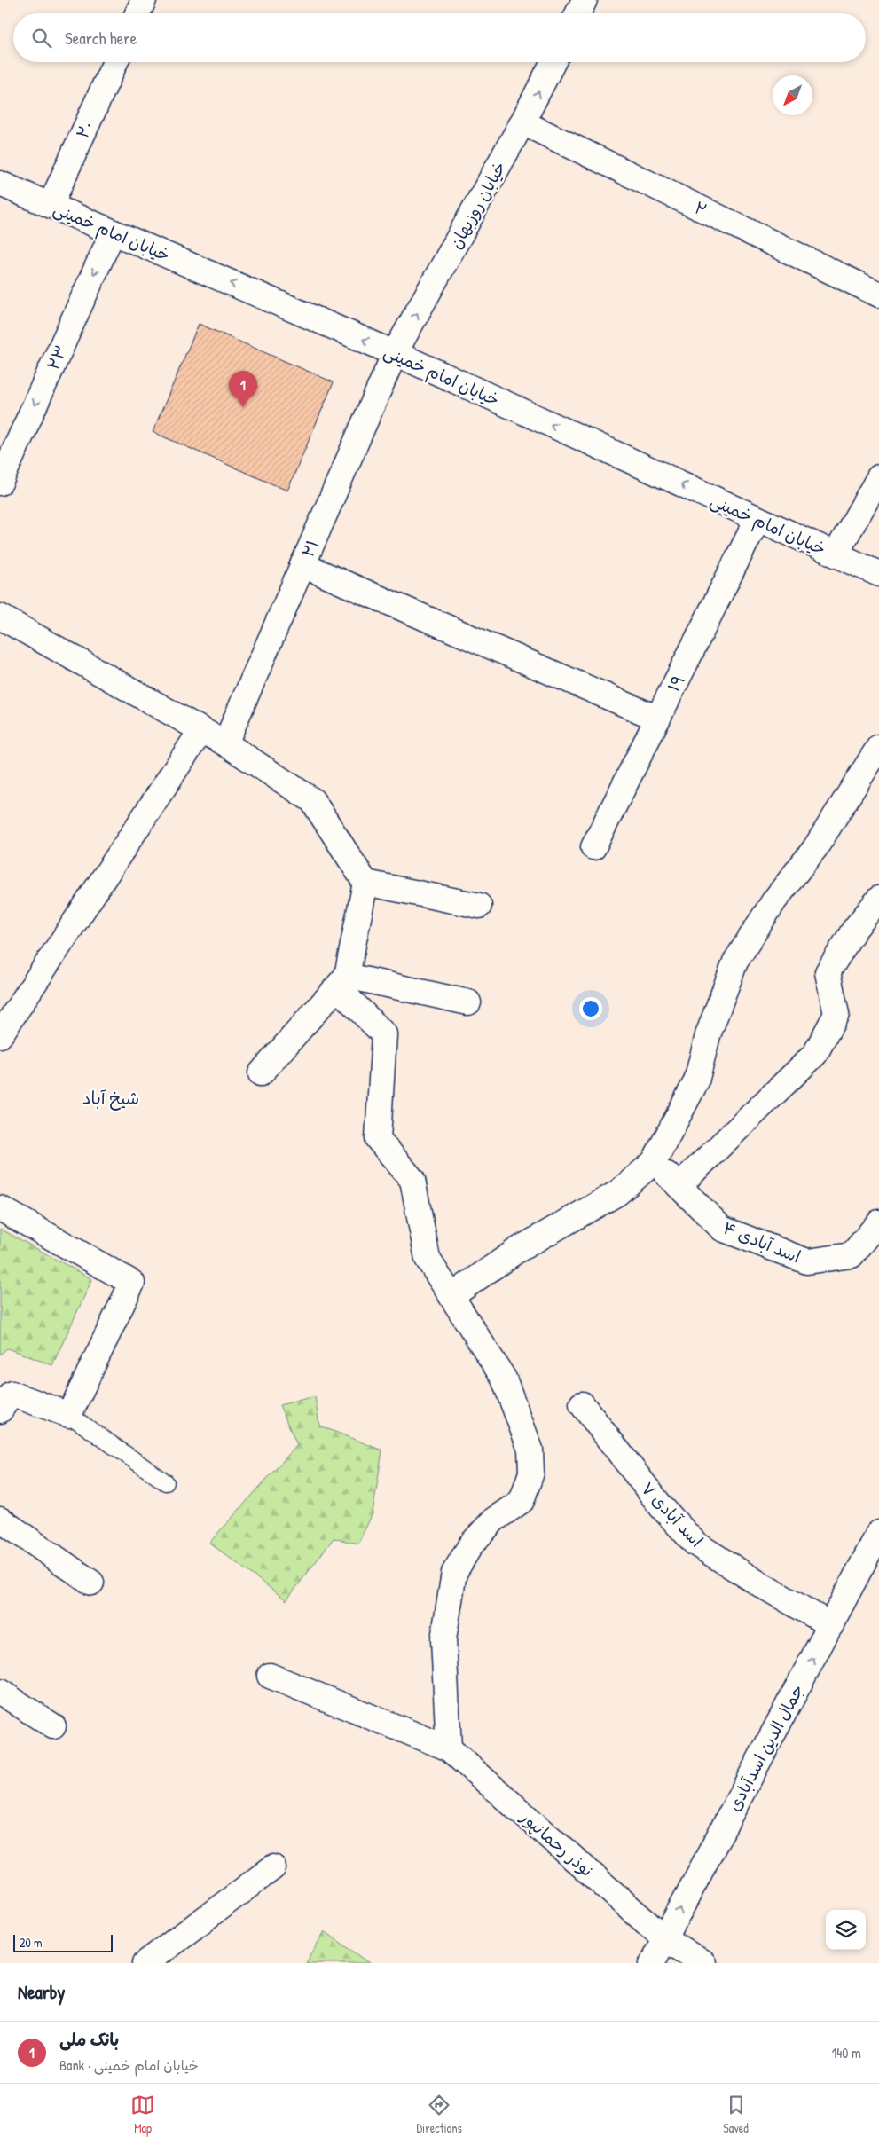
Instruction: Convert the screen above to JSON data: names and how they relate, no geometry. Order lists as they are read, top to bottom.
{
  "streets": {
    "street": [
      "۲۰",
      "خیابان روزبهان",
      "۲",
      "خیابان امام خمینی",
      "۲۳",
      "۲۱",
      "۱۹",
      "اسد آبادی ۴",
      "اسد آبادی ۷",
      "جمال الدین اسدآبادی",
      "نوذر رحمانپور"
    ]
  },
  "crossings": [
    ["۲۰", "خیابان امام خمینی"],
    ["خیابان روزبهان", "۲"],
    ["خیابان روزبهان", "خیابان امام خمینی"],
    ["خیابان روزبهان", "۲۱"],
    ["خیابان امام خمینی", "۲۳"],
    ["خیابان امام خمینی", "۲۱"],
    ["خیابان امام خمینی", "۱۹"],
    ["اسد آبادی ۷", "جمال الدین اسدآبادی"],
    ["جمال الدین اسدآبادی", "نوذر رحمانپور"]
  ],
  "one_way": [
    "خیابان روزبهان",
    "خیابان امام خمینی",
    "۲۳",
    "جمال الدین اسدآبادی"
  ],
  "districts": ["شیخ آباد"],
  "scale_bar": "20 m",
  "north": "bottom left",
  "page": {
    "search": "Search here",
    "pins": "1",
    "scale": "20 m",
    "heading": "Nearby",
    "list": [
      {
        "mark": "1",
        "name": "بانک ملی",
        "note": "Bank · خیابان امام خمینی",
        "value": "140 m"
      }
    ],
    "nav": ["Map", "Directions", "Saved"]
  }
}
